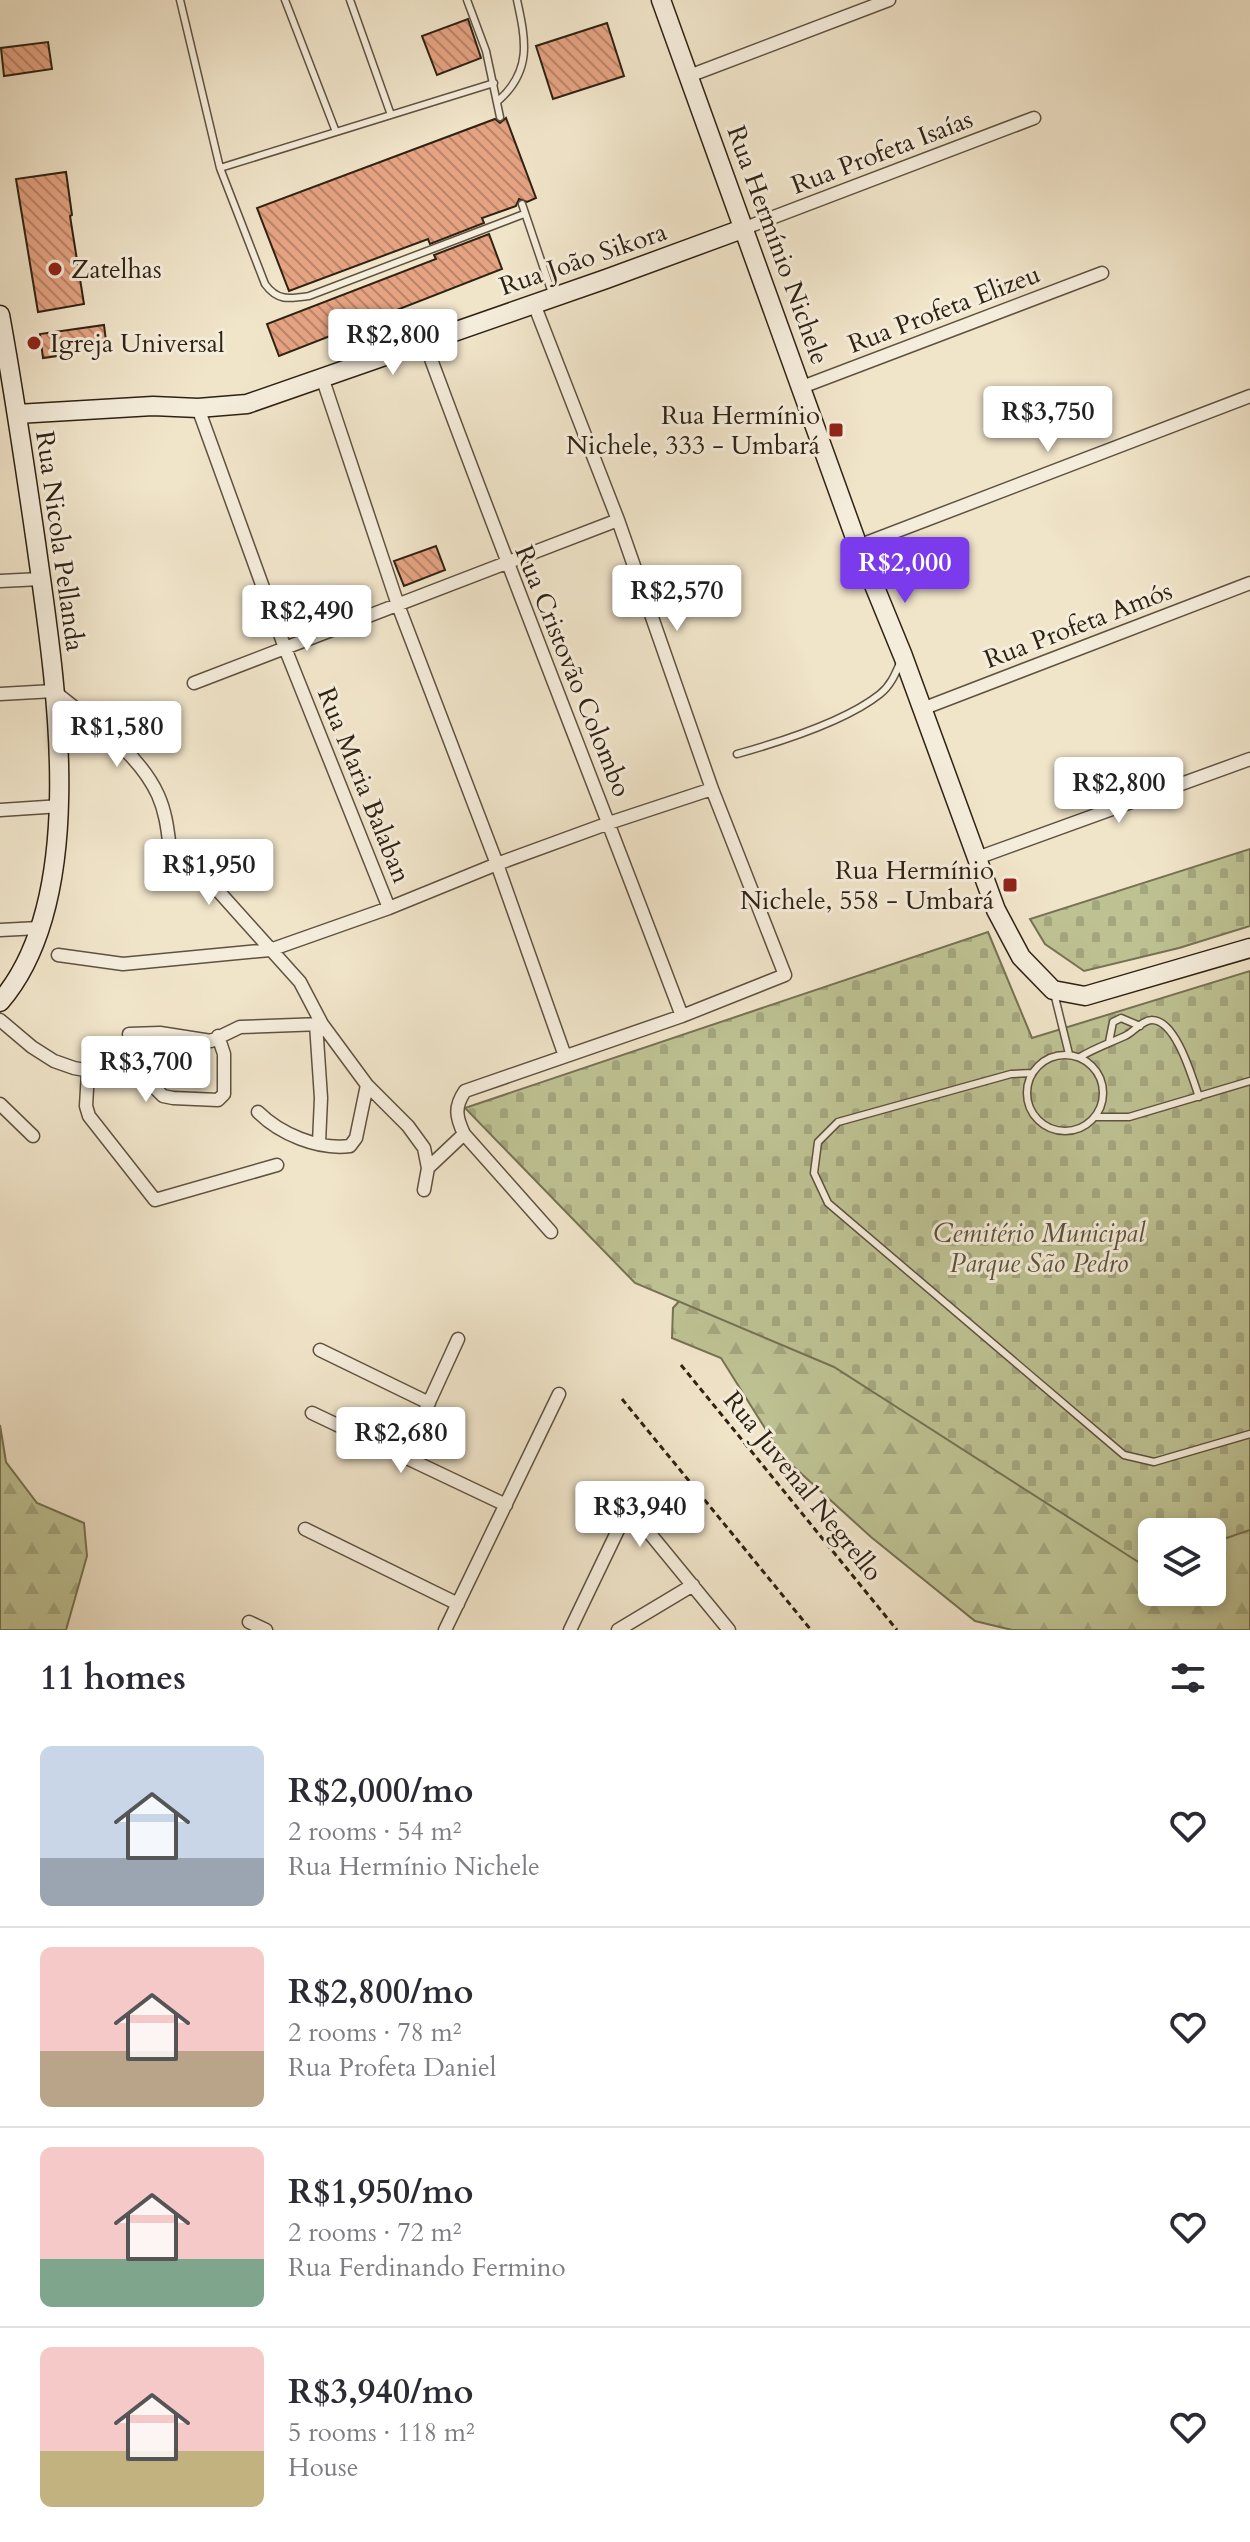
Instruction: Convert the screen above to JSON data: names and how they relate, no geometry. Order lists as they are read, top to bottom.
{
  "streets": {
    "street": [
      "Rua Profeta Isaías",
      "Rua Hermínio Nichele",
      "Rua João Sikora",
      "Rua Profeta Elizeu",
      "Rua Nicola Pellanda",
      "Rua Profeta Amós",
      "Rua Cristovão Colombo",
      "Rua Maria Balaban"
    ],
    "path": ["Rua Juvenal Negrello"]
  },
  "crossings": [
    ["Rua Profeta Isaías", "Rua Hermínio Nichele"],
    ["Rua Profeta Isaías", "Rua João Sikora"],
    ["Rua Hermínio Nichele", "Rua João Sikora"],
    ["Rua Hermínio Nichele", "Rua Profeta Elizeu"],
    ["Rua Hermínio Nichele", "Rua Profeta Amós"],
    ["Rua João Sikora", "Rua Nicola Pellanda"],
    ["Rua João Sikora", "Rua Cristovão Colombo"],
    ["Rua João Sikora", "Rua Maria Balaban"]
  ],
  "parks": ["Cemitério Municipal Parque São Pedro"],
  "places": {
    "other": ["Zatelhas", "Igreja Universal"],
    "transit": ["Rua Hermínio Nichele, 333 - Umbará", "Rua Hermínio Nichele, 558 - Umbará"]
  },
  "page": {
    "price": [
      "R$2,800",
      "R$3,750",
      "R$2,000",
      "R$2,570",
      "R$2,490",
      "R$1,580",
      "R$2,800",
      "R$1,950",
      "R$3,700",
      "R$2,680",
      "R$3,940"
    ],
    "heading": "11 homes",
    "list": [
      {
        "name": "R$2,000/mo",
        "note": "2 rooms · 54 m² · Rua Hermínio Nichele"
      },
      {
        "name": "R$2,800/mo",
        "note": "2 rooms · 78 m² · Rua Profeta Daniel"
      },
      {
        "name": "R$1,950/mo",
        "note": "2 rooms · 72 m² · Rua Ferdinando Fermino"
      },
      {
        "name": "R$3,940/mo",
        "note": "5 rooms · 118 m² · House"
      }
    ]
  }
}
